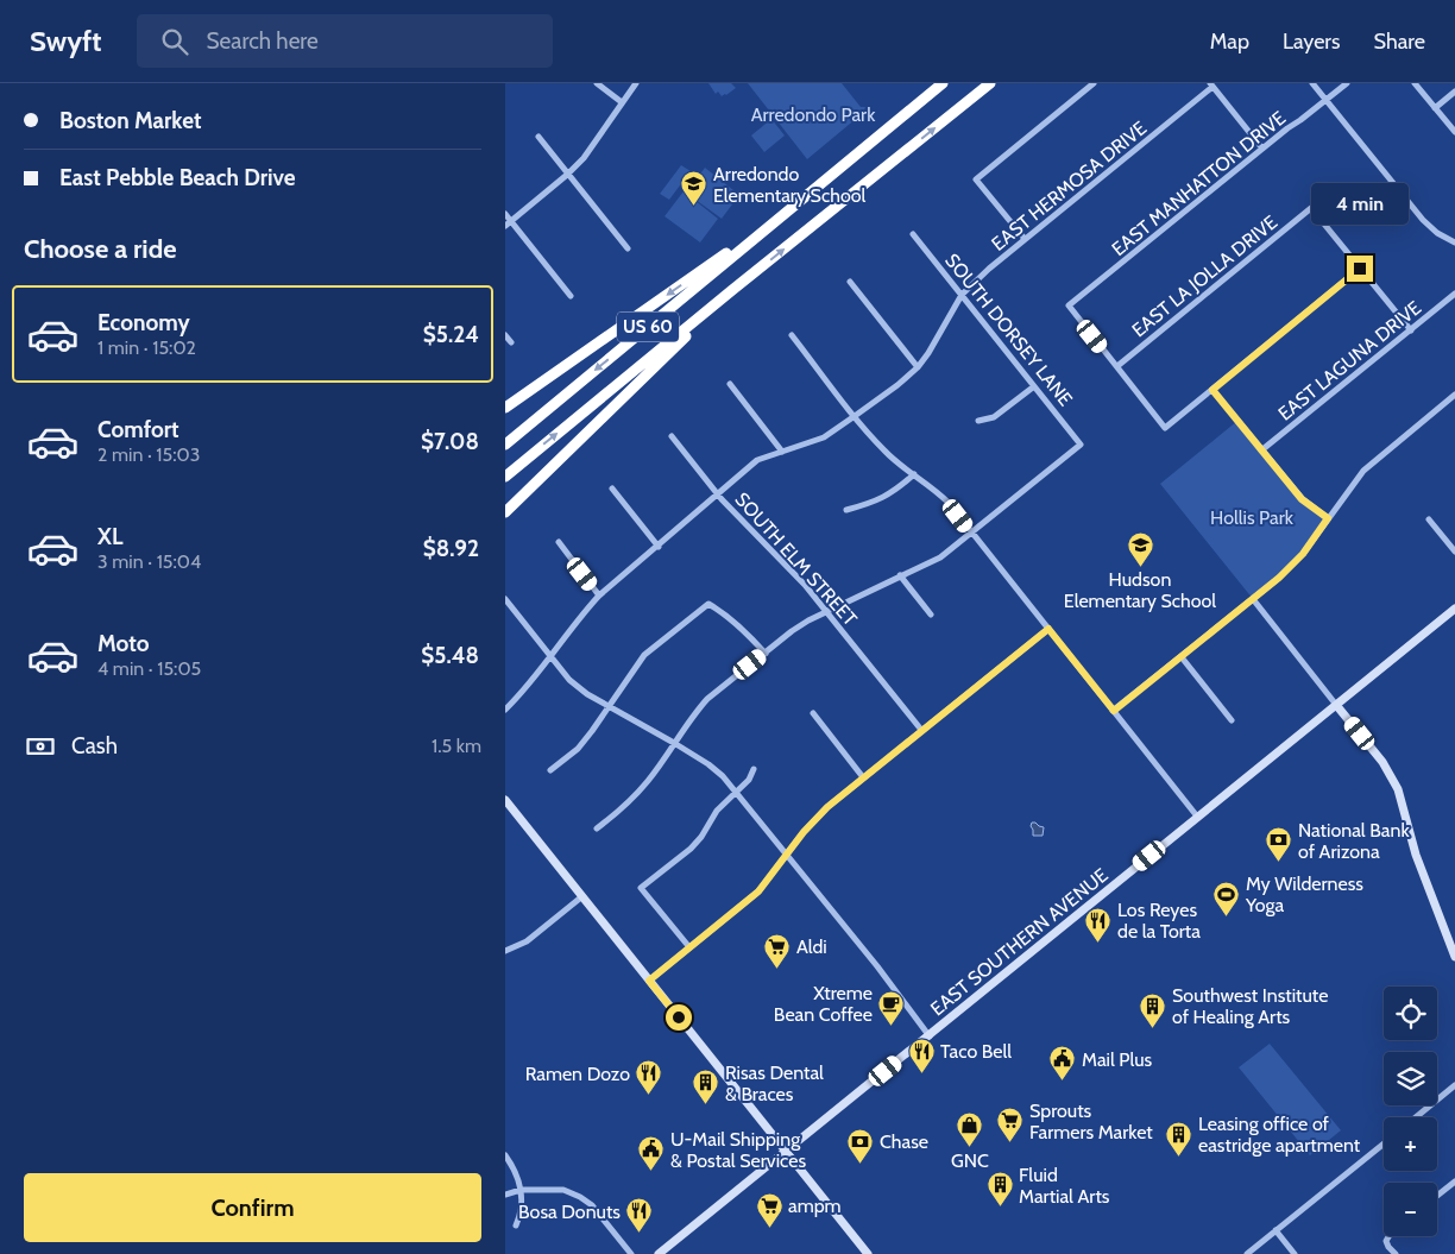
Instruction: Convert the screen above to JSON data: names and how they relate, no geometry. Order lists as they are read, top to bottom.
{
  "streets": {
    "highway": ["US 60"],
    "main road": ["EAST SOUTHERN AVENUE"],
    "street": [
      "EAST MANHATTON DRIVE",
      "EAST HERMOSA DRIVE",
      "EAST LA JOLLA DRIVE",
      "SOUTH DORSEY LANE",
      "EAST LAGUNA DRIVE",
      "SOUTH ELM STREET"
    ]
  },
  "crossings": [
    ["EAST MANHATTON DRIVE", "EAST LA JOLLA DRIVE"],
    ["EAST HERMOSA DRIVE", "SOUTH DORSEY LANE"],
    ["EAST HERMOSA DRIVE", "SOUTH ELM STREET"]
  ],
  "parks": ["Arredondo Park", "Hollis Park"],
  "places": {
    "school or university": ["Arredondo Elementary School", "Hudson Elementary School"],
    "bank": ["National Bank of Arizona", "Chase"],
    "sports": ["My Wilderness Yoga"],
    "restaurant": [
      "Los Reyes de la Torta",
      "Taco Bell",
      "Ramen Dozo",
      "Bosa Donuts"
    ],
    "supermarket": ["Aldi", "Sprouts Farmers Market", "ampm"],
    "cafe": ["Xtreme Bean Coffee"],
    "building": [
      "Southwest Institute of Healing Arts",
      "Risas Dental & Braces",
      "Leasing office of eastridge apartment",
      "Fluid Martial Arts"
    ],
    "public building": ["Mail Plus", "U-Mail Shipping & Postal Services"],
    "shop": ["GNC"]
  },
  "page": {
    "header": "Swyft",
    "search": "Search here",
    "nav": ["Map", "Layers", "Share"],
    "banner": ["Boston Market", "East Pebble Beach Drive"],
    "bubble": "4 min",
    "heading": "Choose a ride",
    "list": [
      {
        "name": "Economy",
        "note": "1 min · 15:02",
        "value": "$5.24"
      },
      {
        "name": "Comfort",
        "note": "2 min · 15:03",
        "value": "$7.08"
      },
      {
        "name": "XL",
        "note": "3 min · 15:04",
        "value": "$8.92"
      },
      {
        "name": "Moto",
        "note": "4 min · 15:05",
        "value": "$5.48"
      }
    ],
    "pay": ["Cash", "1.5 km"],
    "map_buttons": ["+", "−"],
    "buttons": "Confirm"
  }
}
